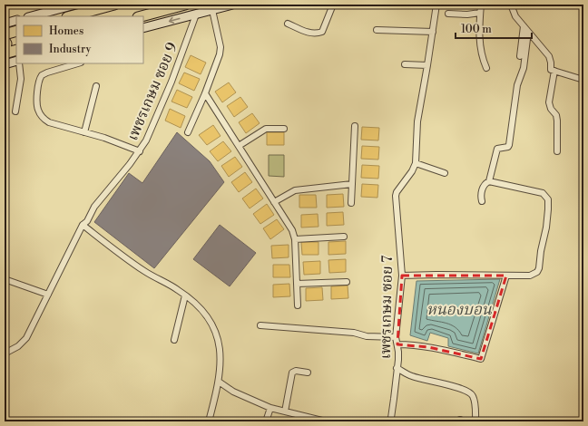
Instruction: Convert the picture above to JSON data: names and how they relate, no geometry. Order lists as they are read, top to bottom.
{
  "streets": {
    "street": ["เพชรเกษม ซอย 9", "เพชรเกษม ซอย 7"]
  },
  "water": ["หนองบอน"],
  "legend": ["Homes", "Industry"],
  "scale_bar": "100 m"
}
